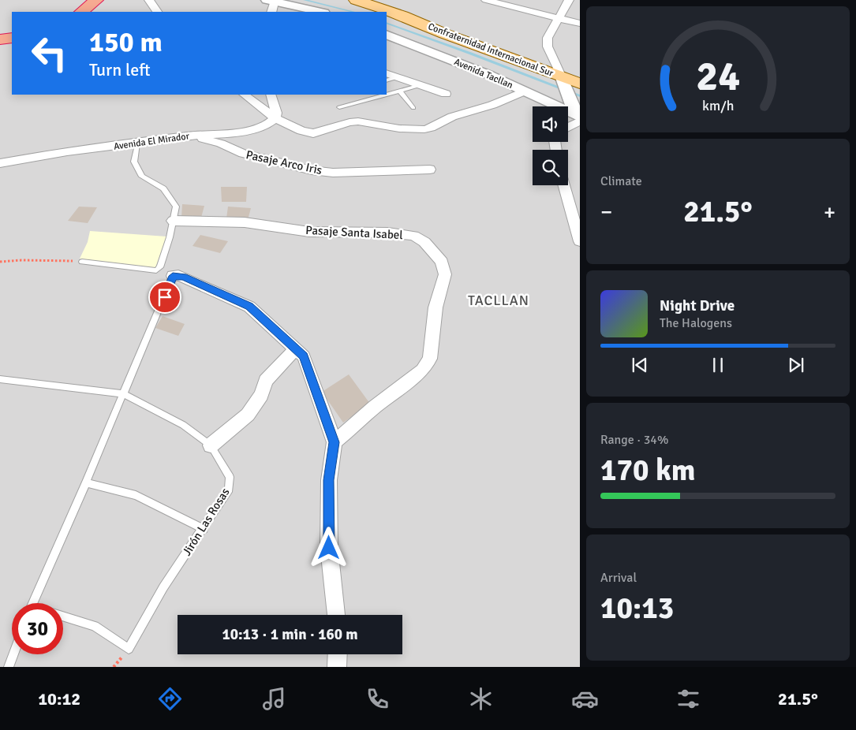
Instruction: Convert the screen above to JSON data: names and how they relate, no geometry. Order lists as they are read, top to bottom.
{
  "streets": {
    "main road": ["Confraternidad Internacional Sur"],
    "street": [
      "Avenida Tacllan",
      "Avenida El Mirador",
      "Pasaje Arco Iris",
      "Pasaje Santa Isabel"
    ],
    "lane": ["Jirón Las Rosas"]
  },
  "crossings": [
    ["Avenida El Mirador", "Pasaje Arco Iris"]
  ],
  "districts": ["TACLLAN"],
  "page": {
    "turn": ["150 m", "Turn left"],
    "tile": [
      "Climate",
      ["Range · 34%", "170 km"],
      ["Arrival", "10:13"]
    ],
    "heat": ["−", "21.5°", "+"],
    "song": ["Night Drive", "The Halogens"],
    "limit": "30",
    "trip": "10:13 · 1 min · 160 m",
    "tabs": ["10:12", "21.5°"],
    "gauge": ["24", "km/h"]
  }
}
